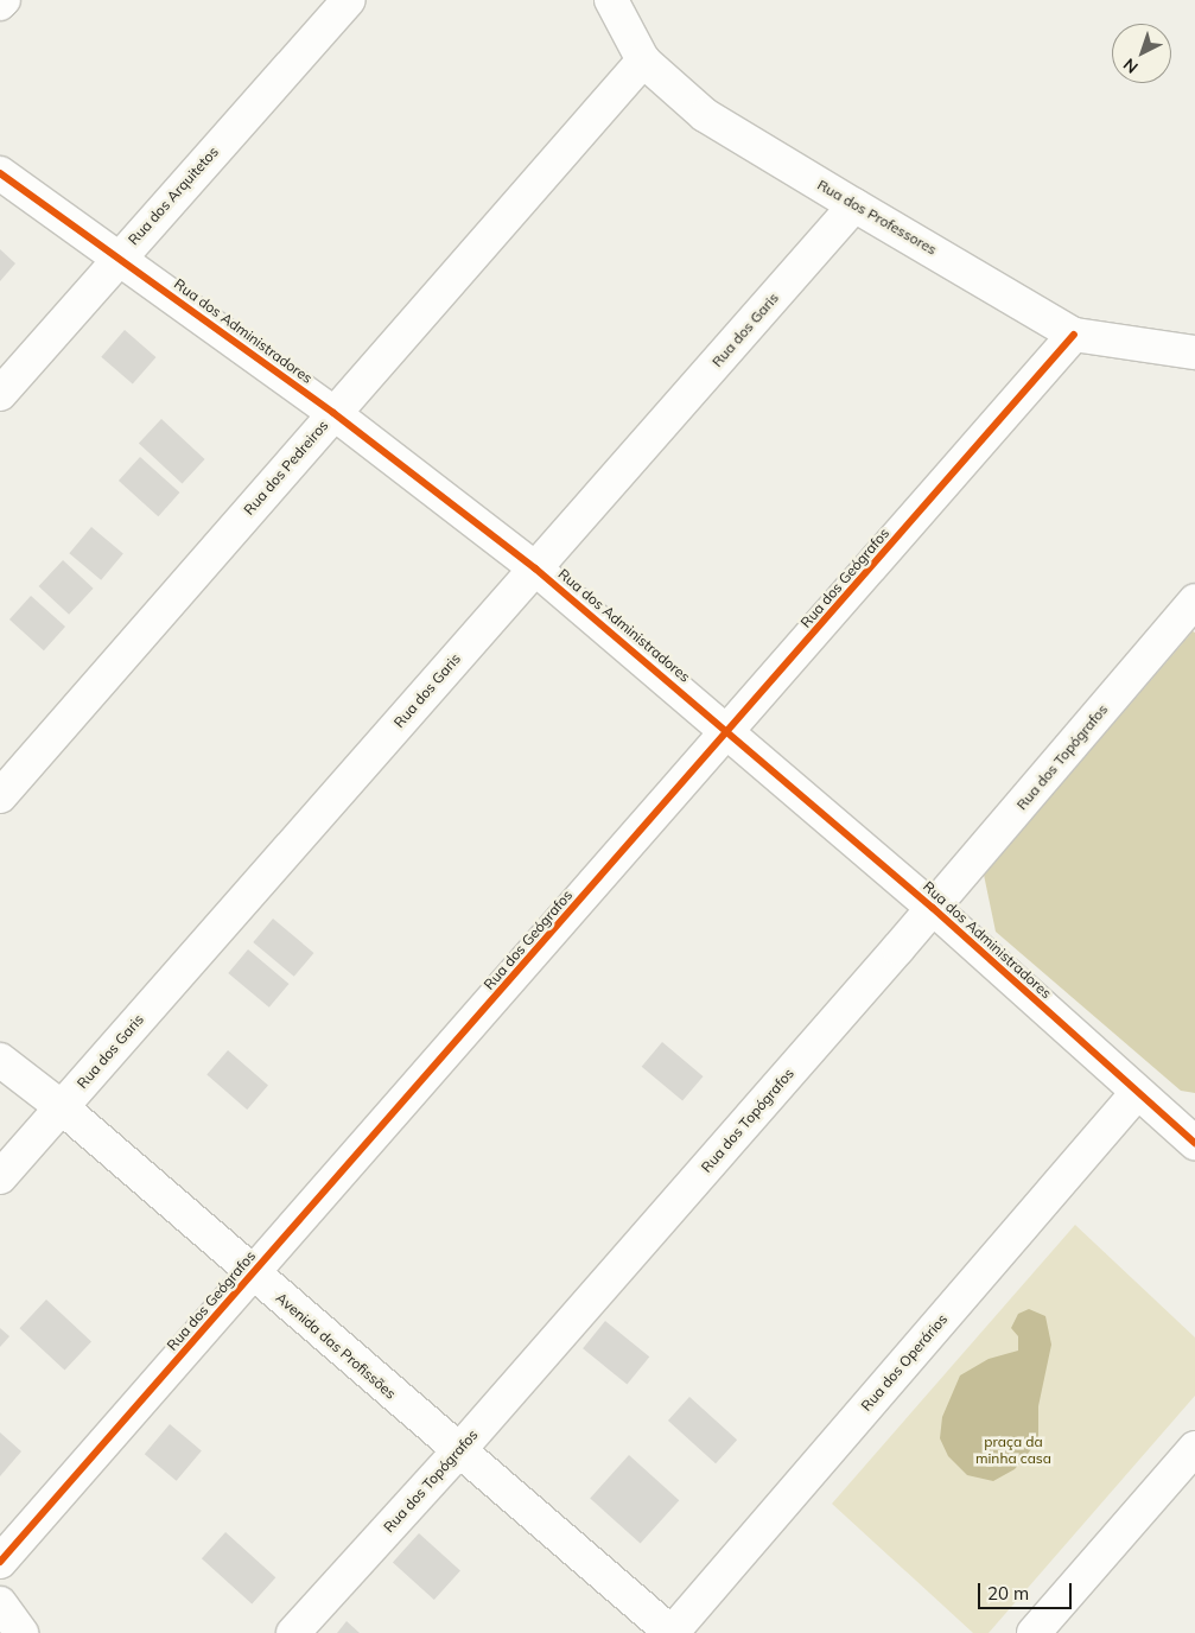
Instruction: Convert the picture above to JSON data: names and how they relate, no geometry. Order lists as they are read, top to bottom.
{
  "streets": {
    "street": [
      "Rua dos Arquitetos",
      "Rua dos Professores",
      "Rua dos Garis",
      "Rua dos Administradores",
      "Rua dos Pedreiros",
      "Rua dos Geógrafos",
      "Rua dos Topógrafos",
      "Avenida das Profissões",
      "Rua dos Operários"
    ]
  },
  "crossings": [
    ["Rua dos Arquitetos", "Rua dos Administradores"],
    ["Rua dos Professores", "Rua dos Garis"],
    ["Rua dos Professores", "Rua dos Pedreiros"],
    ["Rua dos Professores", "Rua dos Geógrafos"],
    ["Rua dos Garis", "Rua dos Administradores"],
    ["Rua dos Garis", "Avenida das Profissões"],
    ["Rua dos Administradores", "Rua dos Pedreiros"],
    ["Rua dos Administradores", "Rua dos Geógrafos"],
    ["Rua dos Administradores", "Rua dos Topógrafos"],
    ["Rua dos Administradores", "Rua dos Operários"],
    ["Rua dos Geógrafos", "Avenida das Profissões"],
    ["Rua dos Topógrafos", "Avenida das Profissões"],
    ["Avenida das Profissões", "Rua dos Operários"]
  ],
  "parks": ["praça da minha casa"],
  "scale_bar": "20 m",
  "north": "bottom left"
}
